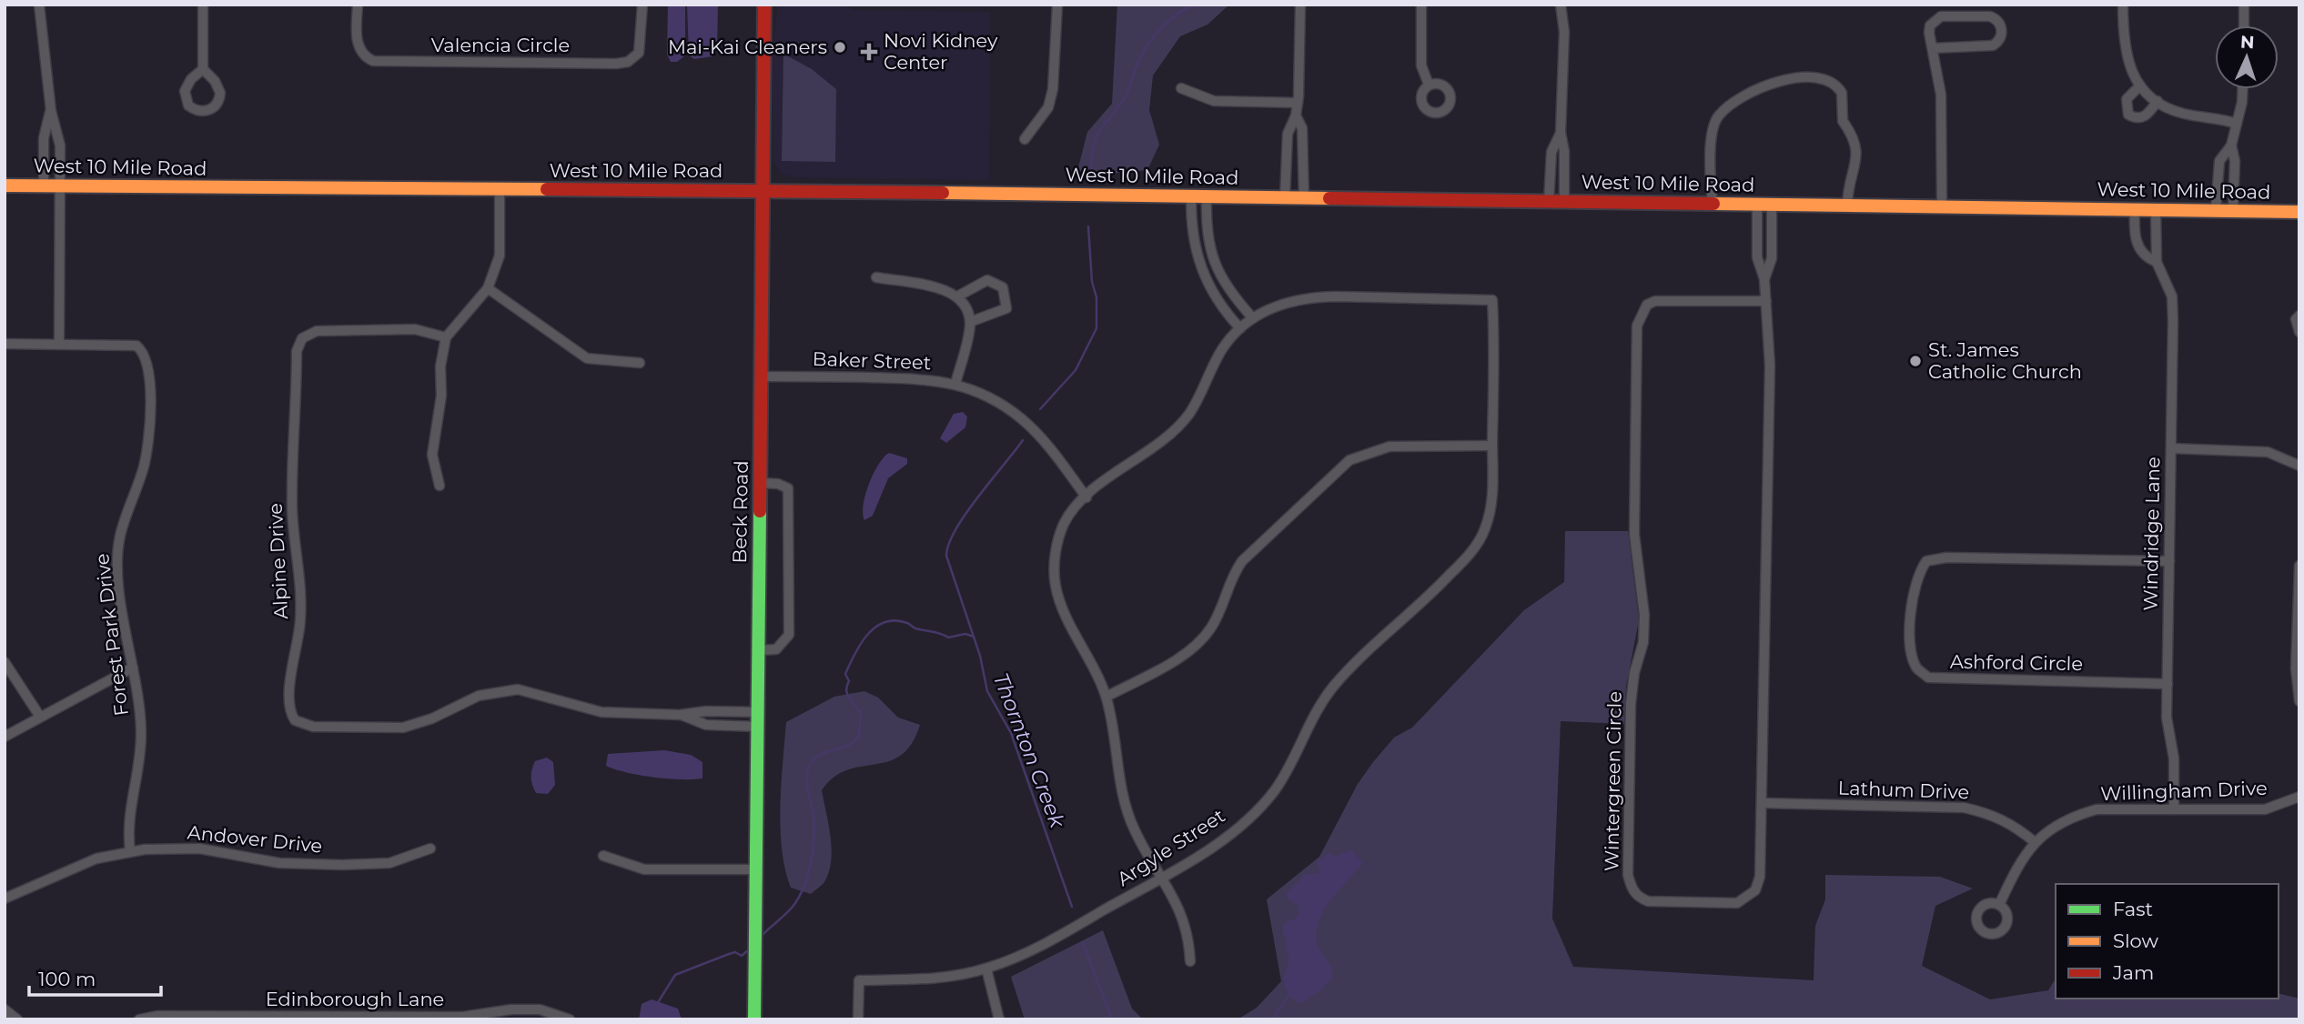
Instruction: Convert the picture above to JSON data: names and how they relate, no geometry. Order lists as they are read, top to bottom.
{
  "streets": {
    "main road": ["West 10 Mile Road", "Beck Road"],
    "street": [
      "Valencia Circle",
      "Baker Street",
      "Windridge Lane",
      "Alpine Drive",
      "Forest Park Drive",
      "Ashford Circle",
      "Wintergreen Circle",
      "Lathum Drive",
      "Willingham Drive",
      "Andover Drive",
      "Argyle Street",
      "Edinborough Lane"
    ]
  },
  "crossings": [
    ["West 10 Mile Road", "Beck Road"],
    ["West 10 Mile Road", "Windridge Lane"],
    ["West 10 Mile Road", "Wintergreen Circle"],
    ["Baker Street", "Beck Road"],
    ["Beck Road", "Alpine Drive"],
    ["Windridge Lane", "Ashford Circle"],
    ["Windridge Lane", "Willingham Drive"],
    ["Forest Park Drive", "Andover Drive"],
    ["Wintergreen Circle", "Lathum Drive"],
    ["Lathum Drive", "Willingham Drive"]
  ],
  "water": ["Thornton Creek"],
  "places": {
    "other": ["Mai-Kai Cleaners", "St. James Catholic Church"],
    "health": ["Novi Kidney Center"]
  },
  "legend": ["Fast", "Slow", "Jam"],
  "scale_bar": "100 m",
  "north": "top"
}
